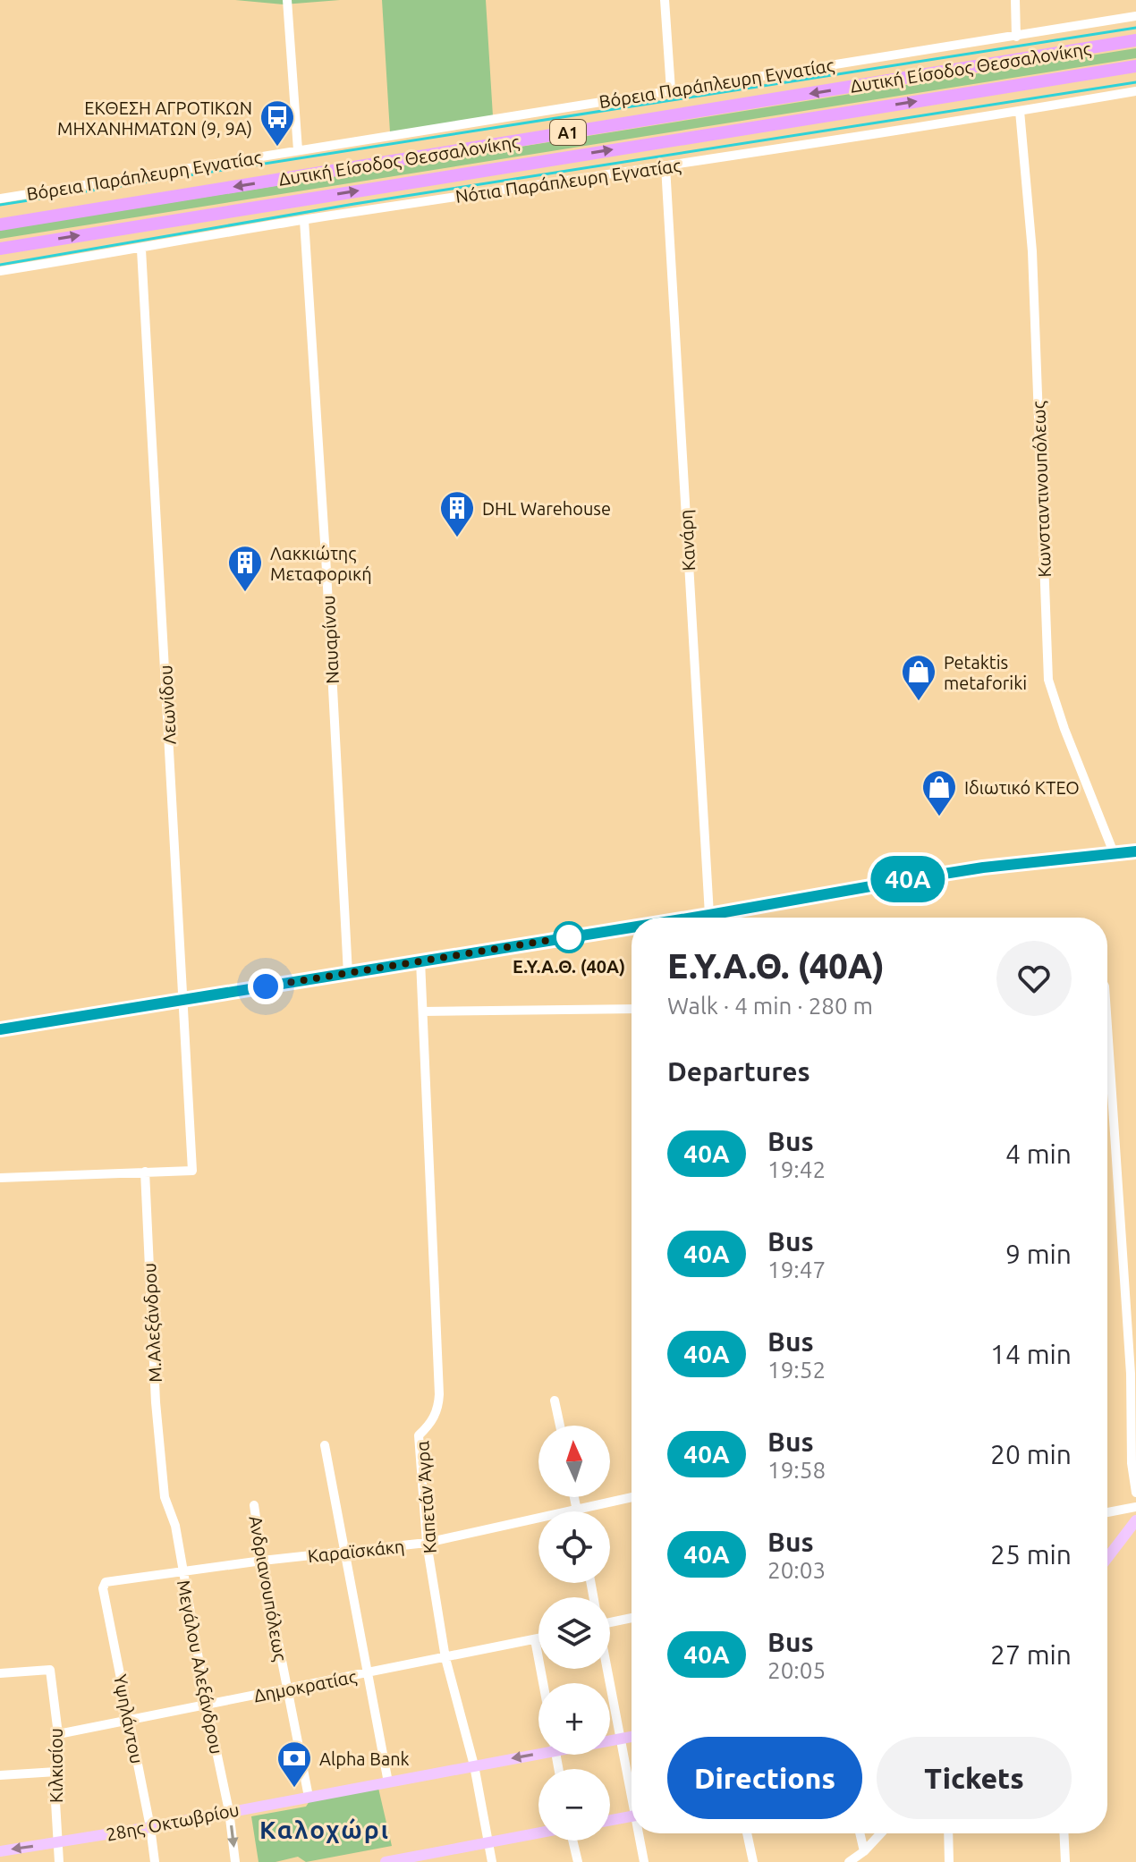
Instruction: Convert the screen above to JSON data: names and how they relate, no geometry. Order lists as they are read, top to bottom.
{
  "streets": {
    "highway": ["Δυτική Είσοδος Θεσσαλονίκης", "Α1"],
    "main road": ["28ης Οκτωβρίου"],
    "street": [
      "Βόρεια Παράπλευρη Εγνατίας",
      "Νότια Παράπλευρη Εγνατίας",
      "Κωνσταντινουπόλεως",
      "Κανάρη",
      "Ναυαρίνου",
      "Λεωνίδου",
      "Μ.Αλεξάνδρου",
      "Καπετάν Άγρα",
      "Καραϊσκάκη",
      "Ανδριανουπόλεως",
      "Μεγάλου Αλεξάνδρου",
      "Δημοκρατίας",
      "Υψηλάντου",
      "Κιλκισίου"
    ]
  },
  "crossings": [
    ["Νότια Παράπλευρη Εγνατίας", "Κωνσταντινουπόλεως"],
    ["Νότια Παράπλευρη Εγνατίας", "Κανάρη"],
    ["Νότια Παράπλευρη Εγνατίας", "Ναυαρίνου"],
    ["Νότια Παράπλευρη Εγνατίας", "Λεωνίδου"],
    ["Λεωνίδου", "Μ.Αλεξάνδρου"],
    ["Μ.Αλεξάνδρου", "Μεγάλου Αλεξάνδρου"],
    ["Καπετάν Άγρα", "Καραϊσκάκη"],
    ["Καπετάν Άγρα", "Δημοκρατίας"],
    ["Καπετάν Άγρα", "28ης Οκτωβρίου"],
    ["Καραϊσκάκη", "Ανδριανουπόλεως"],
    ["Καραϊσκάκη", "Μεγάλου Αλεξάνδρου"],
    ["Καραϊσκάκη", "Υψηλάντου"],
    ["Ανδριανουπόλεως", "Δημοκρατίας"],
    ["Ανδριανουπόλεως", "28ης Οκτωβρίου"],
    ["Μεγάλου Αλεξάνδρου", "Δημοκρατίας"],
    ["Μεγάλου Αλεξάνδρου", "28ης Οκτωβρίου"],
    ["Δημοκρατίας", "Υψηλάντου"],
    ["Δημοκρατίας", "Κιλκισίου"],
    ["Υψηλάντου", "28ης Οκτωβρίου"],
    ["Κιλκισίου", "28ης Οκτωβρίου"]
  ],
  "districts": ["Καλοχώρι"],
  "places": {
    "bus stop": ["ΕΚΘΕΣΗ ΑΓΡΟΤΙΚΩΝ ΜΗΧΑΝΗΜΑΤΩΝ (9, 9Α)"],
    "building": ["DHL Warehouse", "Λακκιώτης Μεταφορική"],
    "shop": ["Petaktis metaforiki", "Ιδιωτικό ΚΤΕΟ"],
    "other": ["Ε.Υ.Α.Θ. (40Α)"],
    "bank": ["Alpha Bank"]
  },
  "lines": ["bus line 40Α"],
  "north": "top",
  "page": {
    "on_map": "40Α",
    "heading": [
      ["Ε.Υ.Α.Θ. (40Α)", "Walk · 4 min · 280 m"],
      "Departures"
    ],
    "list": [
      {
        "mark": "40Α",
        "name": "Bus",
        "note": "19:42",
        "value": "4 min"
      },
      {
        "mark": "40Α",
        "name": "Bus",
        "note": "19:47",
        "value": "9 min"
      },
      {
        "mark": "40Α",
        "name": "Bus",
        "note": "19:52",
        "value": "14 min"
      },
      {
        "mark": "40Α",
        "name": "Bus",
        "note": "19:58",
        "value": "20 min"
      },
      {
        "mark": "40Α",
        "name": "Bus",
        "note": "20:03",
        "value": "25 min"
      },
      {
        "mark": "40Α",
        "name": "Bus",
        "note": "20:05",
        "value": "27 min"
      }
    ],
    "map_buttons": ["+", "−"],
    "buttons": ["Directions", "Tickets"]
  }
}
